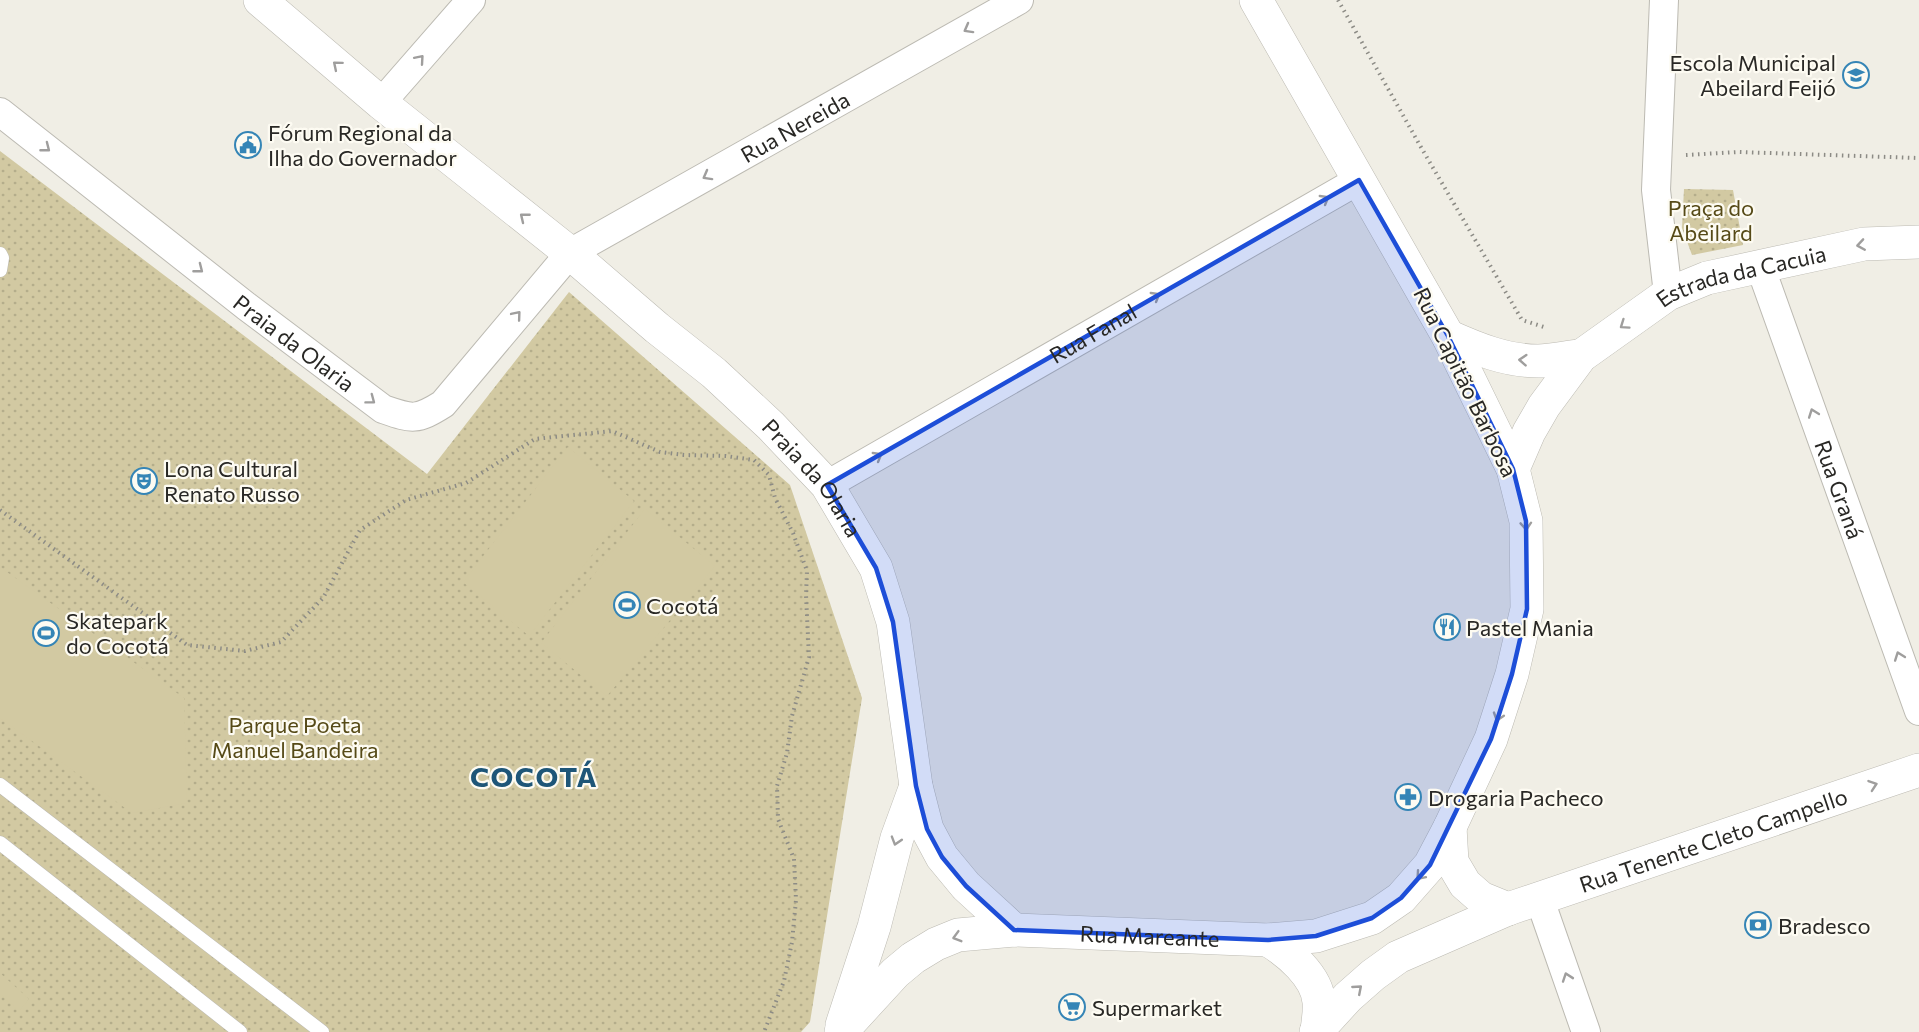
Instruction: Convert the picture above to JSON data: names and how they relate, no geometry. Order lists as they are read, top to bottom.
{
  "streets": {
    "main road": [
      "Estrada da Cacuia",
      "Praia da Olaria",
      "Rua Capitão Barbosa",
      "Rua Tenente Cleto Campello",
      "Rua Mareante"
    ],
    "street": ["Rua Nereida", "Rua Fanal", "Rua Graná"]
  },
  "crossings": [
    ["Rua Nereida", "Praia da Olaria"],
    ["Estrada da Cacuia", "Rua Capitão Barbosa"],
    ["Estrada da Cacuia", "Rua Graná"],
    ["Rua Fanal", "Praia da Olaria"],
    ["Rua Fanal", "Rua Capitão Barbosa"],
    ["Praia da Olaria", "Rua Mareante"],
    ["Rua Capitão Barbosa", "Rua Mareante"]
  ],
  "one_way": [
    "Rua Nereida",
    "Estrada da Cacuia",
    "Rua Fanal",
    "Rua Capitão Barbosa",
    "Rua Graná",
    "Rua Tenente Cleto Campello"
  ],
  "districts": ["COCOTÁ"],
  "parks": ["Praça do Abeilard", "Parque Poeta Manuel Bandeira"],
  "places": {
    "school or university": ["Escola Municipal Abeilard Feijó"],
    "public building": ["Fórum Regional da Ilha do Governador"],
    "theatre": ["Lona Cultural Renato Russo"],
    "sports": ["Cocotá", "Skatepark do Cocotá"],
    "restaurant": ["Pastel Mania"],
    "pharmacy": ["Drogaria Pacheco"],
    "bank": ["Bradesco"],
    "supermarket": ["Supermarket"]
  }
}
